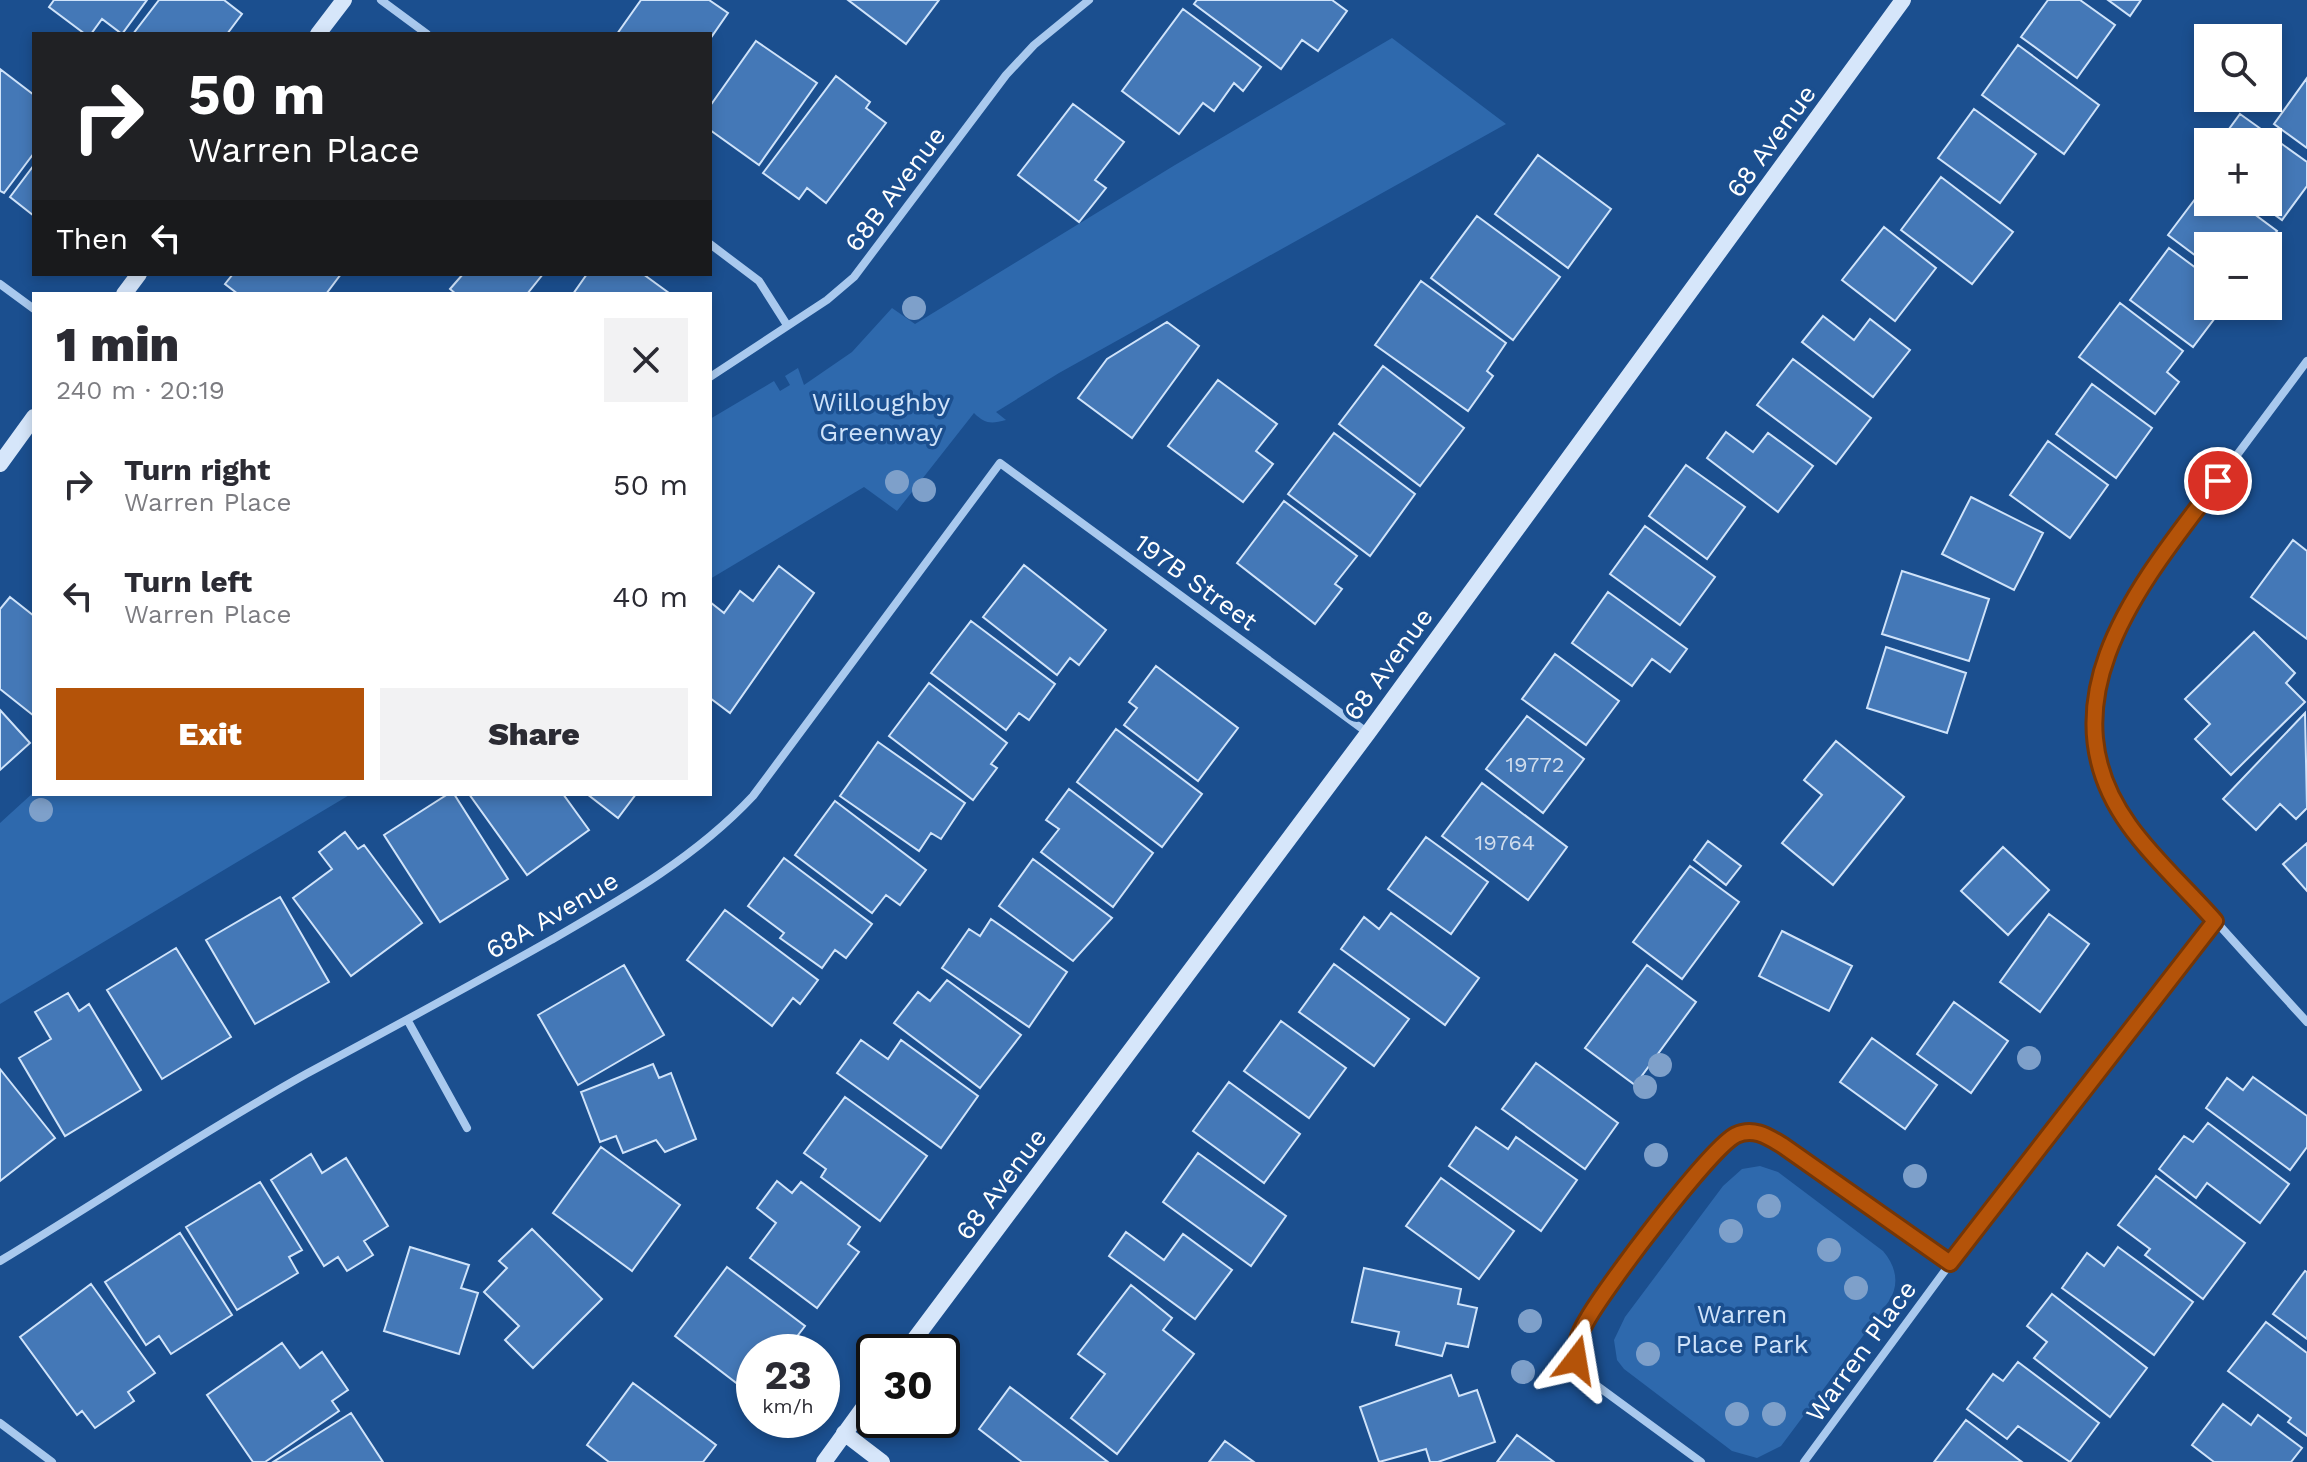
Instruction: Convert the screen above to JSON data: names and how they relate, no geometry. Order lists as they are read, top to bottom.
{
  "streets": {
    "street": [
      "68 Avenue",
      "68B Avenue",
      "197B Street",
      "68A Avenue",
      "Warren Place"
    ]
  },
  "crossings": [
    ["68 Avenue", "197B Street"],
    ["197B Street", "68A Avenue"]
  ],
  "parks": ["Willoughby Greenway", "Warren Place Park"],
  "house_numbers": ["19772", "19764"],
  "page": {
    "map_buttons": ["+", "−"],
    "turn": ["50 m", "Warren Place"],
    "then": "Then",
    "heading": ["1 min", "240 m · 20:19"],
    "list": [
      {
        "name": "Turn right",
        "note": "Warren Place",
        "value": "50 m"
      },
      {
        "name": "Turn left",
        "note": "Warren Place",
        "value": "40 m"
      }
    ],
    "buttons": ["Exit", "Share"],
    "speed": "23 km/h",
    "limit": "30"
  }
}
